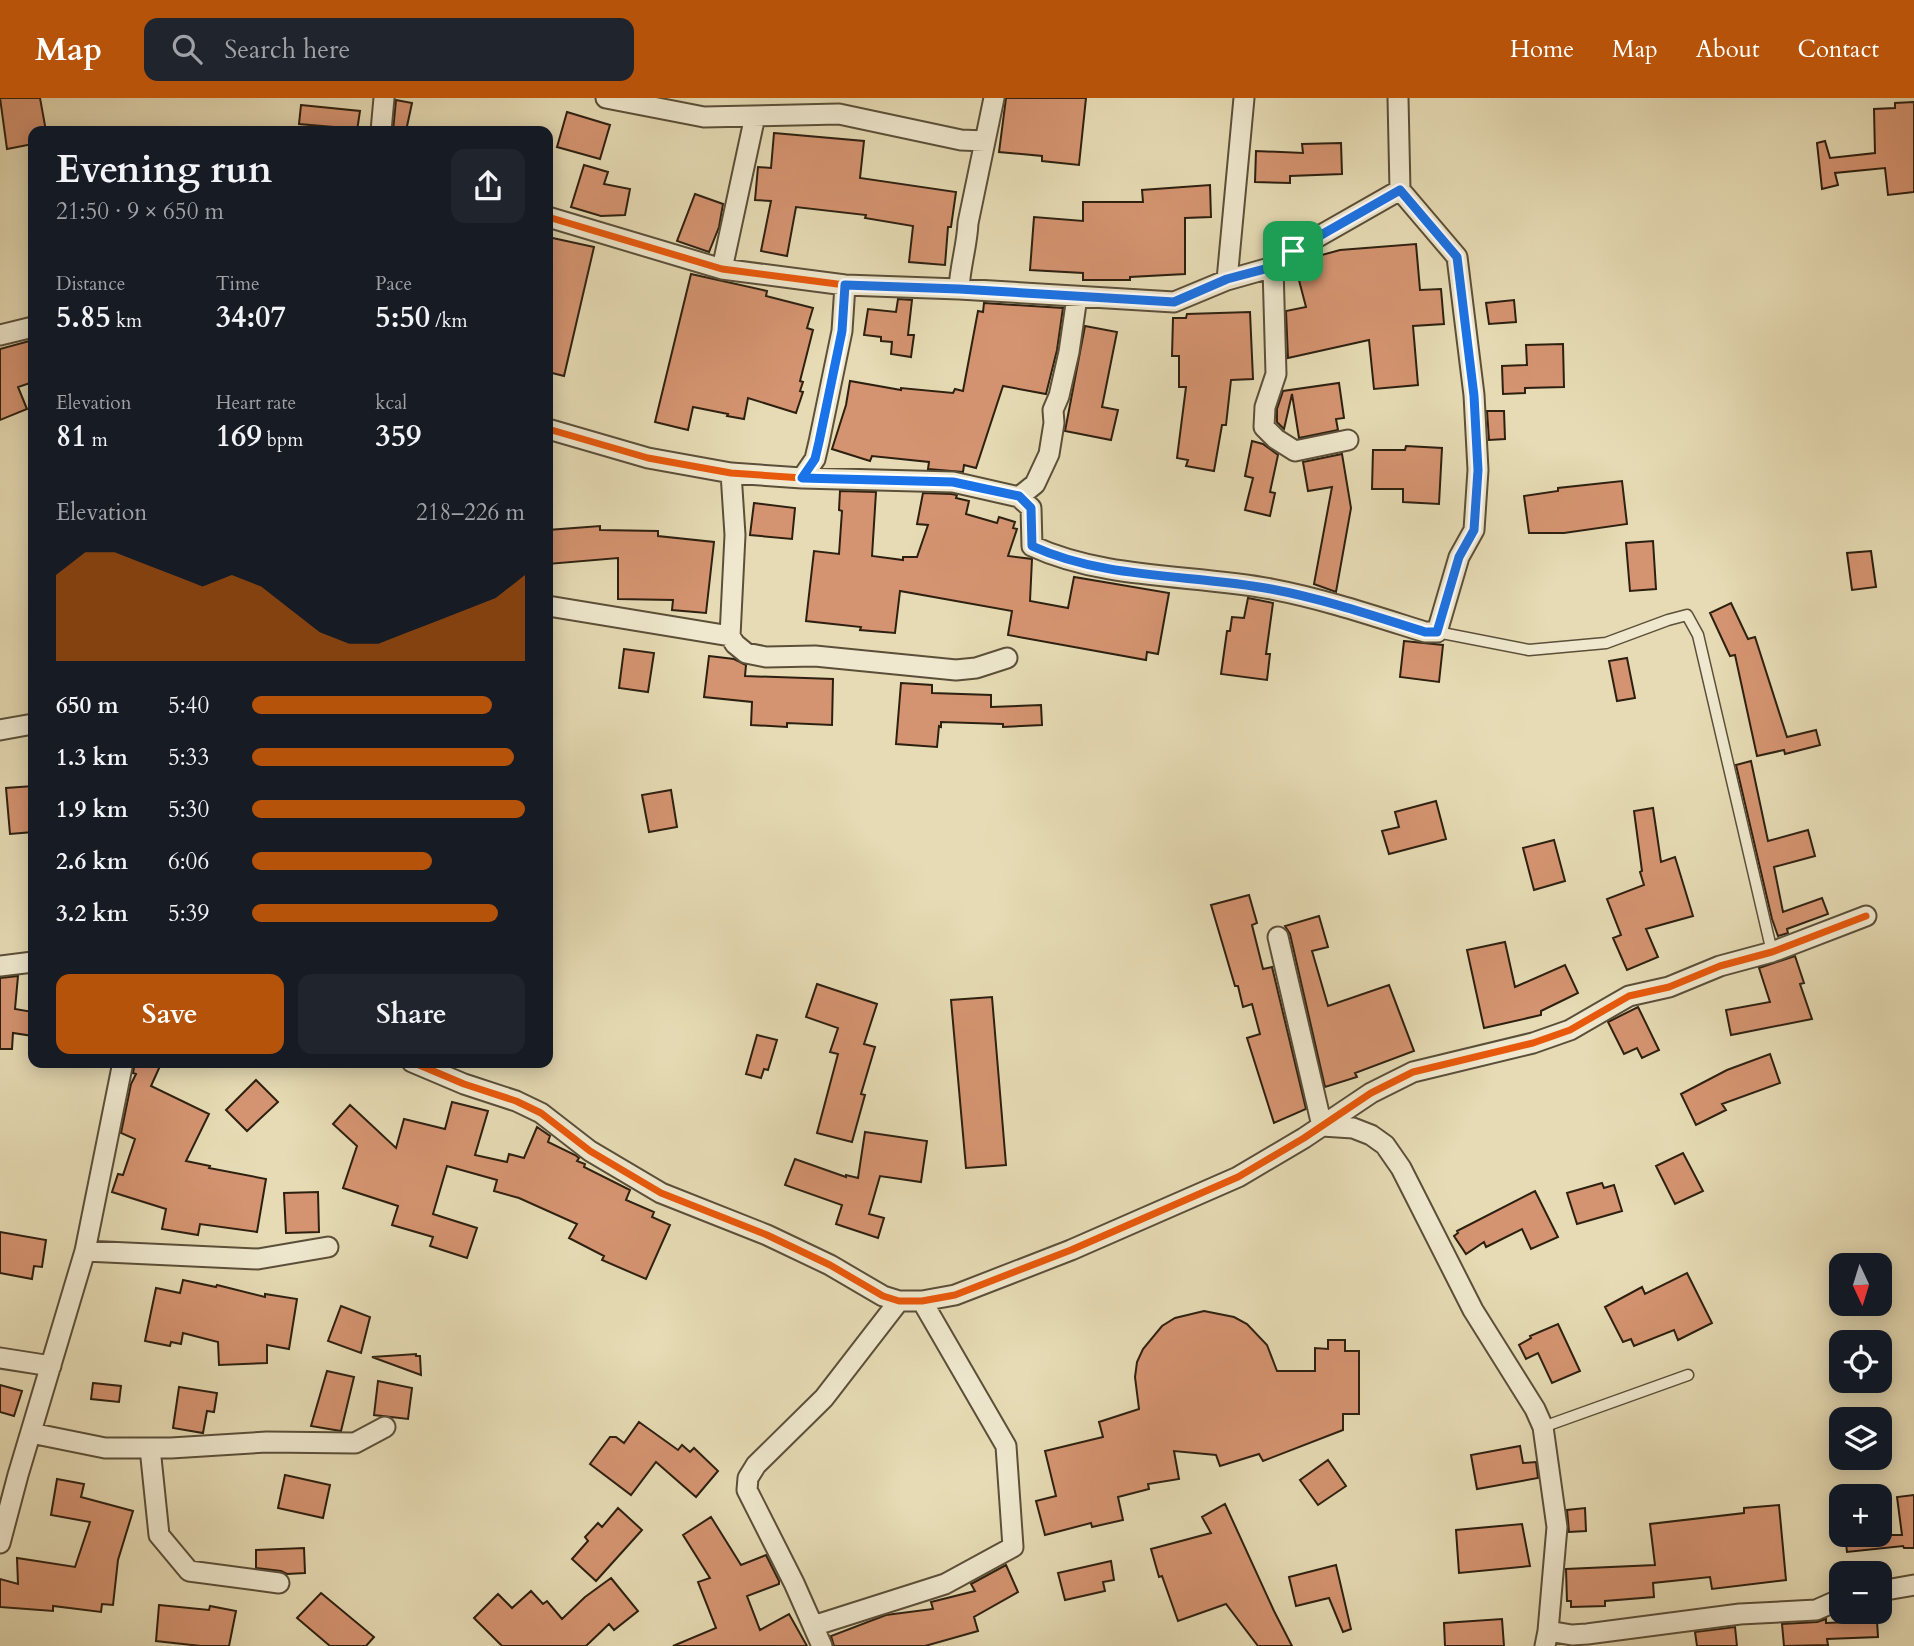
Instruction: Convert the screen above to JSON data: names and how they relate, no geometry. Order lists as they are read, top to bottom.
{
  "north": "bottom",
  "page": {
    "header": "Map",
    "search": "Search here",
    "nav": [
      "Home",
      "Map",
      "About",
      "Contact"
    ],
    "heading": ["Evening run", "21:50 · 9 × 650 m"],
    "stats": [
      ["Distance", "5.85 km"],
      ["Time", "34:07"],
      ["Pace", "5:50 /km"],
      ["Elevation", "81 m"],
      ["Heart rate", "169 bpm"],
      ["kcal", "359"]
    ],
    "chart": ["Elevation", "218–226 m"],
    "list": [
      {
        "name": "650 m",
        "note": "5:40"
      },
      {
        "name": "1.3 km",
        "note": "5:33"
      },
      {
        "name": "1.9 km",
        "note": "5:30"
      },
      {
        "name": "2.6 km",
        "note": "6:06"
      },
      {
        "name": "3.2 km",
        "note": "5:39"
      }
    ],
    "buttons": ["Save", "Share"],
    "map_buttons": ["+", "−"]
  }
}
